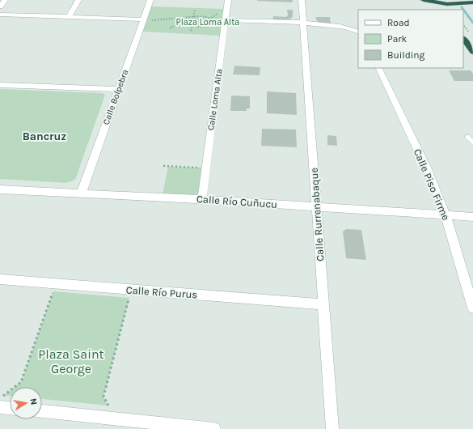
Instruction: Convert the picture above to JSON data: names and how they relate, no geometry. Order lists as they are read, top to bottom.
{
  "streets": {
    "street": [
      "Calle Bolpebra",
      "Calle Loma Alta",
      "Calle Piso Firme",
      "Calle Río Cuñucu",
      "Calle Rurrenabaque",
      "Calle Río Purus"
    ]
  },
  "crossings": [
    ["Calle Bolpebra", "Calle Río Cuñucu"],
    ["Calle Loma Alta", "Calle Río Cuñucu"],
    ["Calle Piso Firme", "Calle Río Cuñucu"],
    ["Calle Río Cuñucu", "Calle Rurrenabaque"],
    ["Calle Rurrenabaque", "Calle Río Purus"]
  ],
  "districts": ["Bancruz"],
  "parks": ["Plaza Loma Alta", "Plaza Saint George"],
  "legend": ["Road", "Park", "Building"],
  "north": "right"
}
